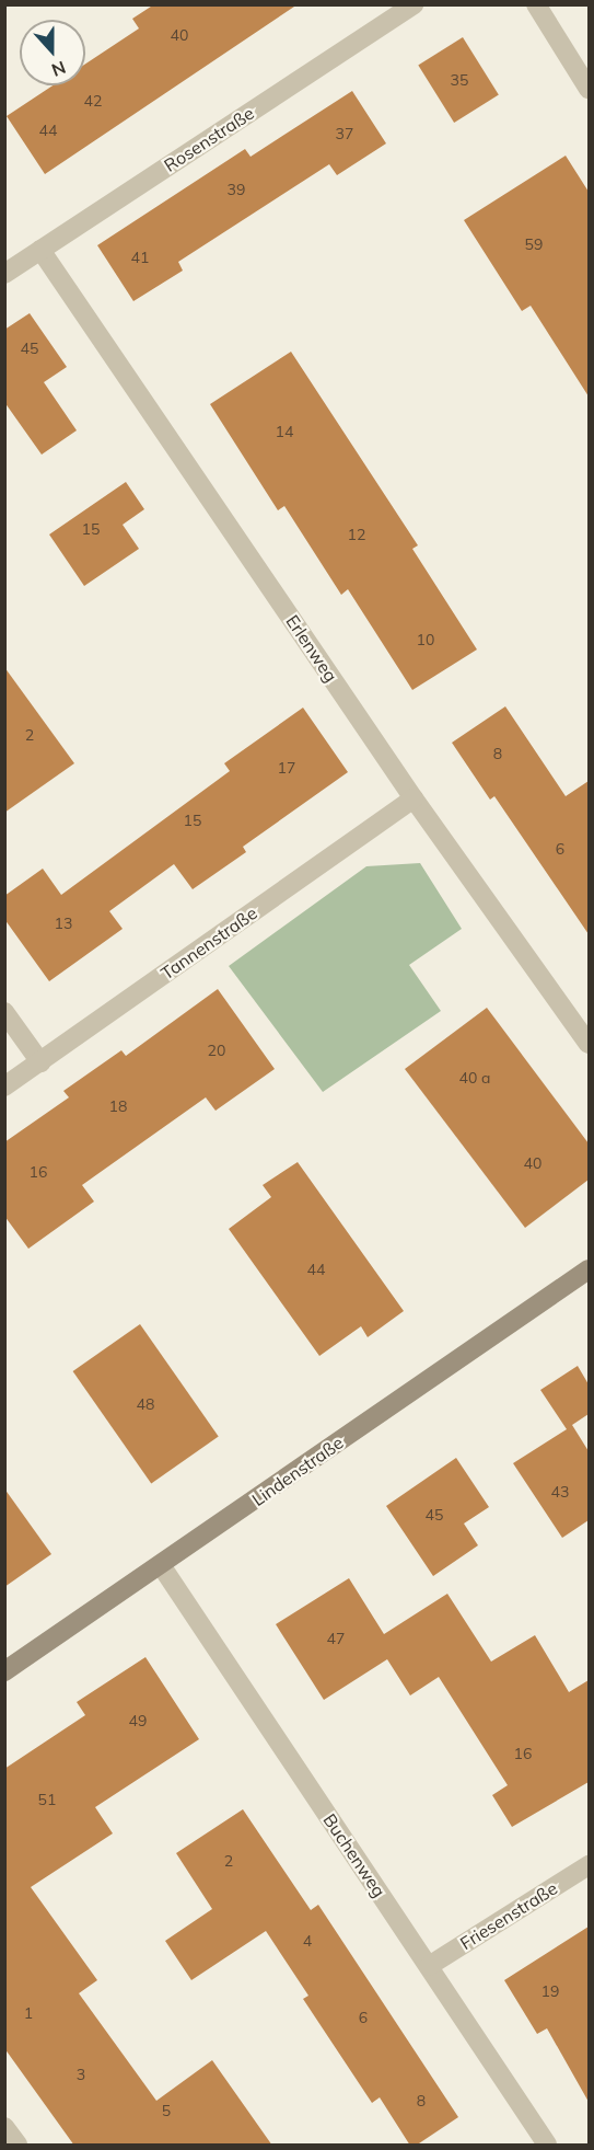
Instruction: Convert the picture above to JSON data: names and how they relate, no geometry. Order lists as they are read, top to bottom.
{
  "streets": {
    "main road": ["Lindenstraße"],
    "street": [
      "Rosenstraße",
      "Erlenweg",
      "Tannenstraße",
      "Buchenweg",
      "Friesenstraße"
    ]
  },
  "crossings": [
    ["Rosenstraße", "Erlenweg"],
    ["Erlenweg", "Tannenstraße"],
    ["Lindenstraße", "Buchenweg"],
    ["Buchenweg", "Friesenstraße"]
  ],
  "house_numbers": [
    "40",
    "35",
    "42",
    "44",
    "37",
    "39",
    "59",
    "41",
    "45",
    "14",
    "15",
    "12",
    "10",
    "2",
    "8",
    "17",
    "15",
    "6",
    "13",
    "20",
    "40 a",
    "18",
    "40",
    "16",
    "44",
    "48",
    "43",
    "45",
    "47",
    "49",
    "16",
    "51",
    "2",
    "4",
    "19",
    "1",
    "6",
    "3",
    "8",
    "5"
  ],
  "north": "bottom"
}
